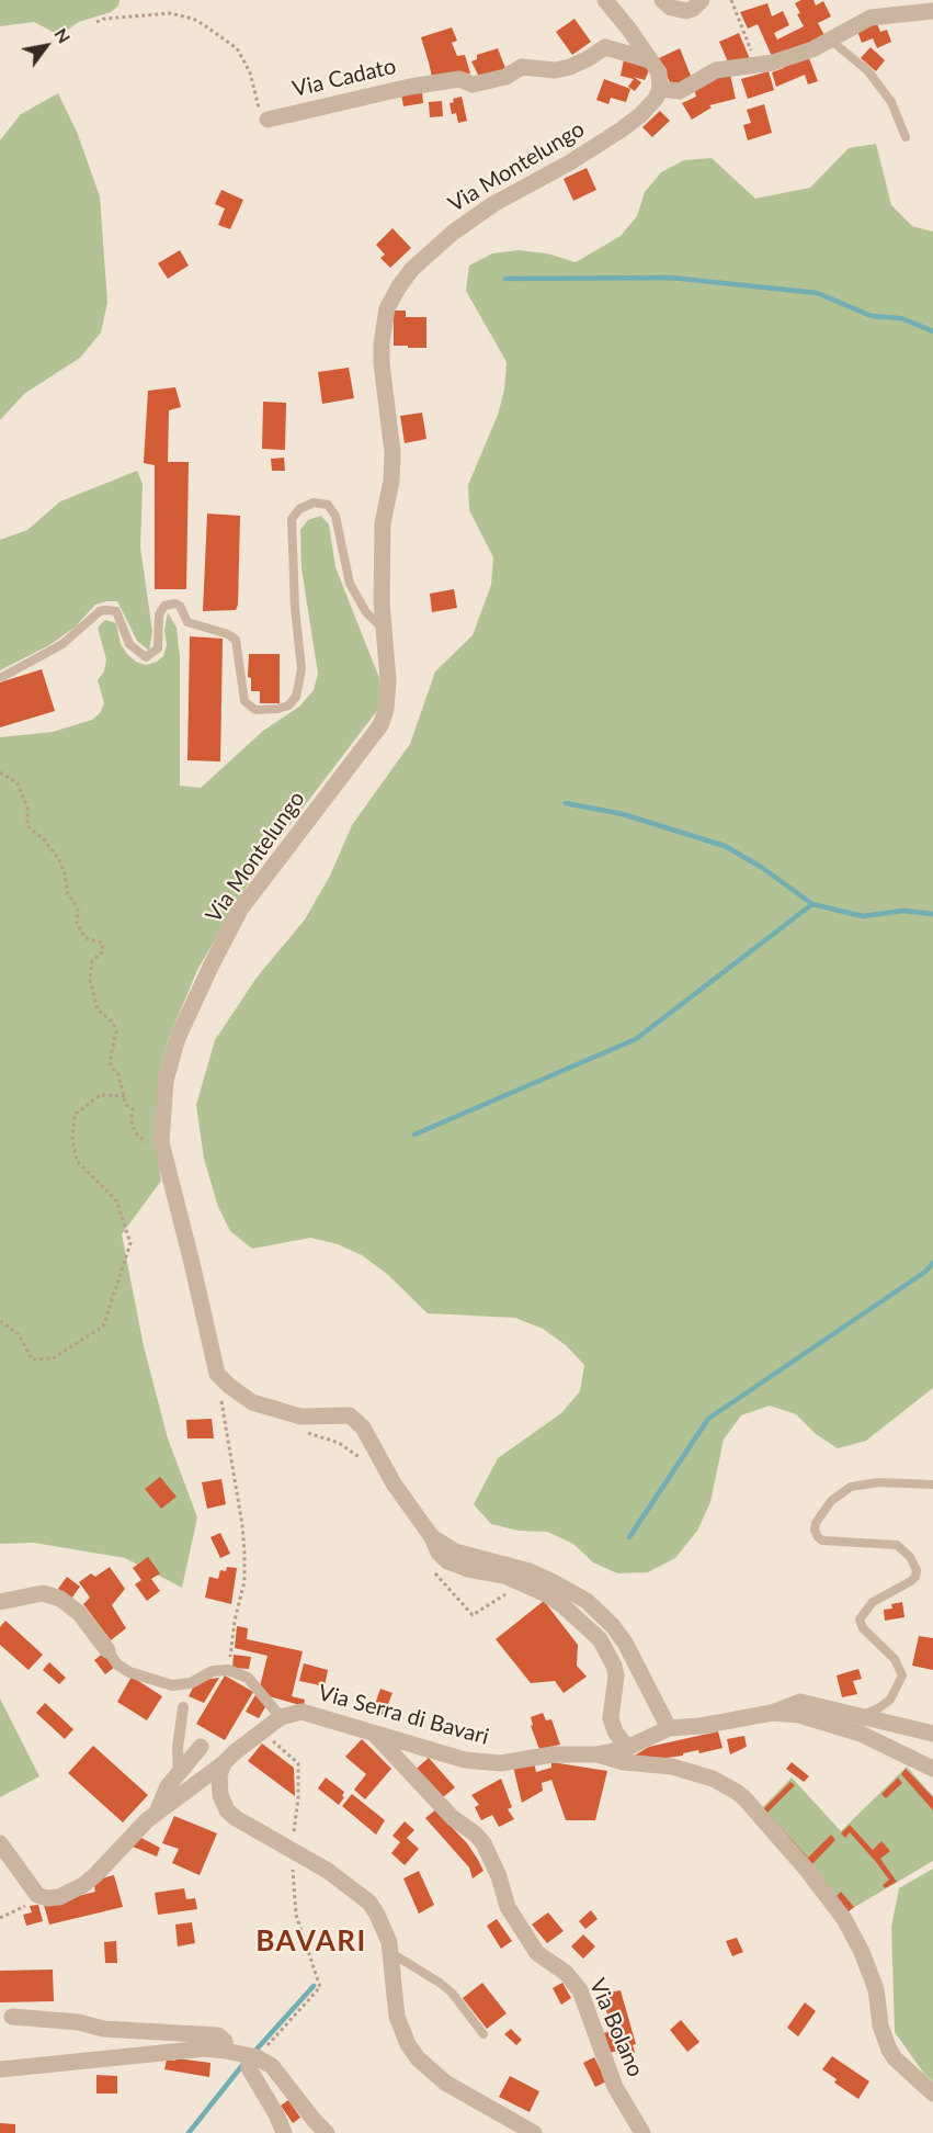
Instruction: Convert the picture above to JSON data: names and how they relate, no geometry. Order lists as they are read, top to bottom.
{
  "streets": {
    "street": [
      "Via Cadato",
      "Via Montelungo",
      "Via Serra di Bavari",
      "Via Bolano"
    ]
  },
  "crossings": [
    ["Via Montelungo", "Via Serra di Bavari"],
    ["Via Serra di Bavari", "Via Bolano"]
  ],
  "districts": ["BAVARI"],
  "north": "top right"
}
